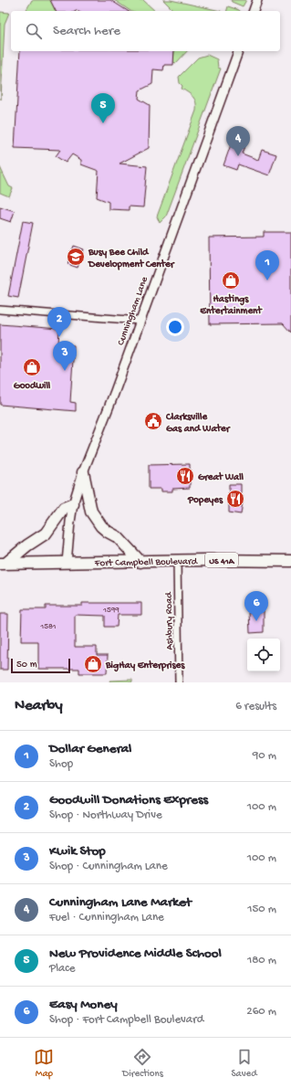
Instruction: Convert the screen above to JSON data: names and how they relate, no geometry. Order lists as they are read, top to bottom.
{
  "streets": {
    "highway": ["US 41A", "Fort Campbell Boulevard"],
    "street": ["Cunningham Lane", "Ashbury Road"]
  },
  "crossings": [
    ["Cunningham Lane", "Fort Campbell Boulevard"],
    ["Fort Campbell Boulevard", "Ashbury Road"]
  ],
  "places": {
    "school or university": ["Busy Bee Child Development Center"],
    "shop": ["Hastings Entertainment", "Goodwill", "BigHay Enterprises"],
    "public building": ["Clarksville Gas and Water"],
    "restaurant": ["Great Wall", "Popeyes"]
  },
  "house_numbers": ["1599", "1581"],
  "scale_bar": "50 m",
  "page": {
    "search": "Search here",
    "pins": [
      "5",
      "4",
      "1",
      "2",
      "3",
      "6"
    ],
    "scale": "50 m",
    "heading": ["Nearby", "6 results"],
    "list": [
      {
        "mark": "1",
        "name": "Dollar General",
        "note": "Shop",
        "value": "90 m"
      },
      {
        "mark": "2",
        "name": "Goodwill Donations Express",
        "note": "Shop · Northway Drive",
        "value": "100 m"
      },
      {
        "mark": "3",
        "name": "Kwik Stop",
        "note": "Shop · Cunningham Lane",
        "value": "100 m"
      },
      {
        "mark": "4",
        "name": "Cunningham Lane Market",
        "note": "Fuel · Cunningham Lane",
        "value": "150 m"
      },
      {
        "mark": "5",
        "name": "New Providence Middle School",
        "note": "Place",
        "value": "180 m"
      },
      {
        "mark": "6",
        "name": "Easy Money",
        "note": "Shop · Fort Campbell Boulevard",
        "value": "260 m"
      }
    ],
    "nav": ["Map", "Directions", "Saved"]
  }
}
